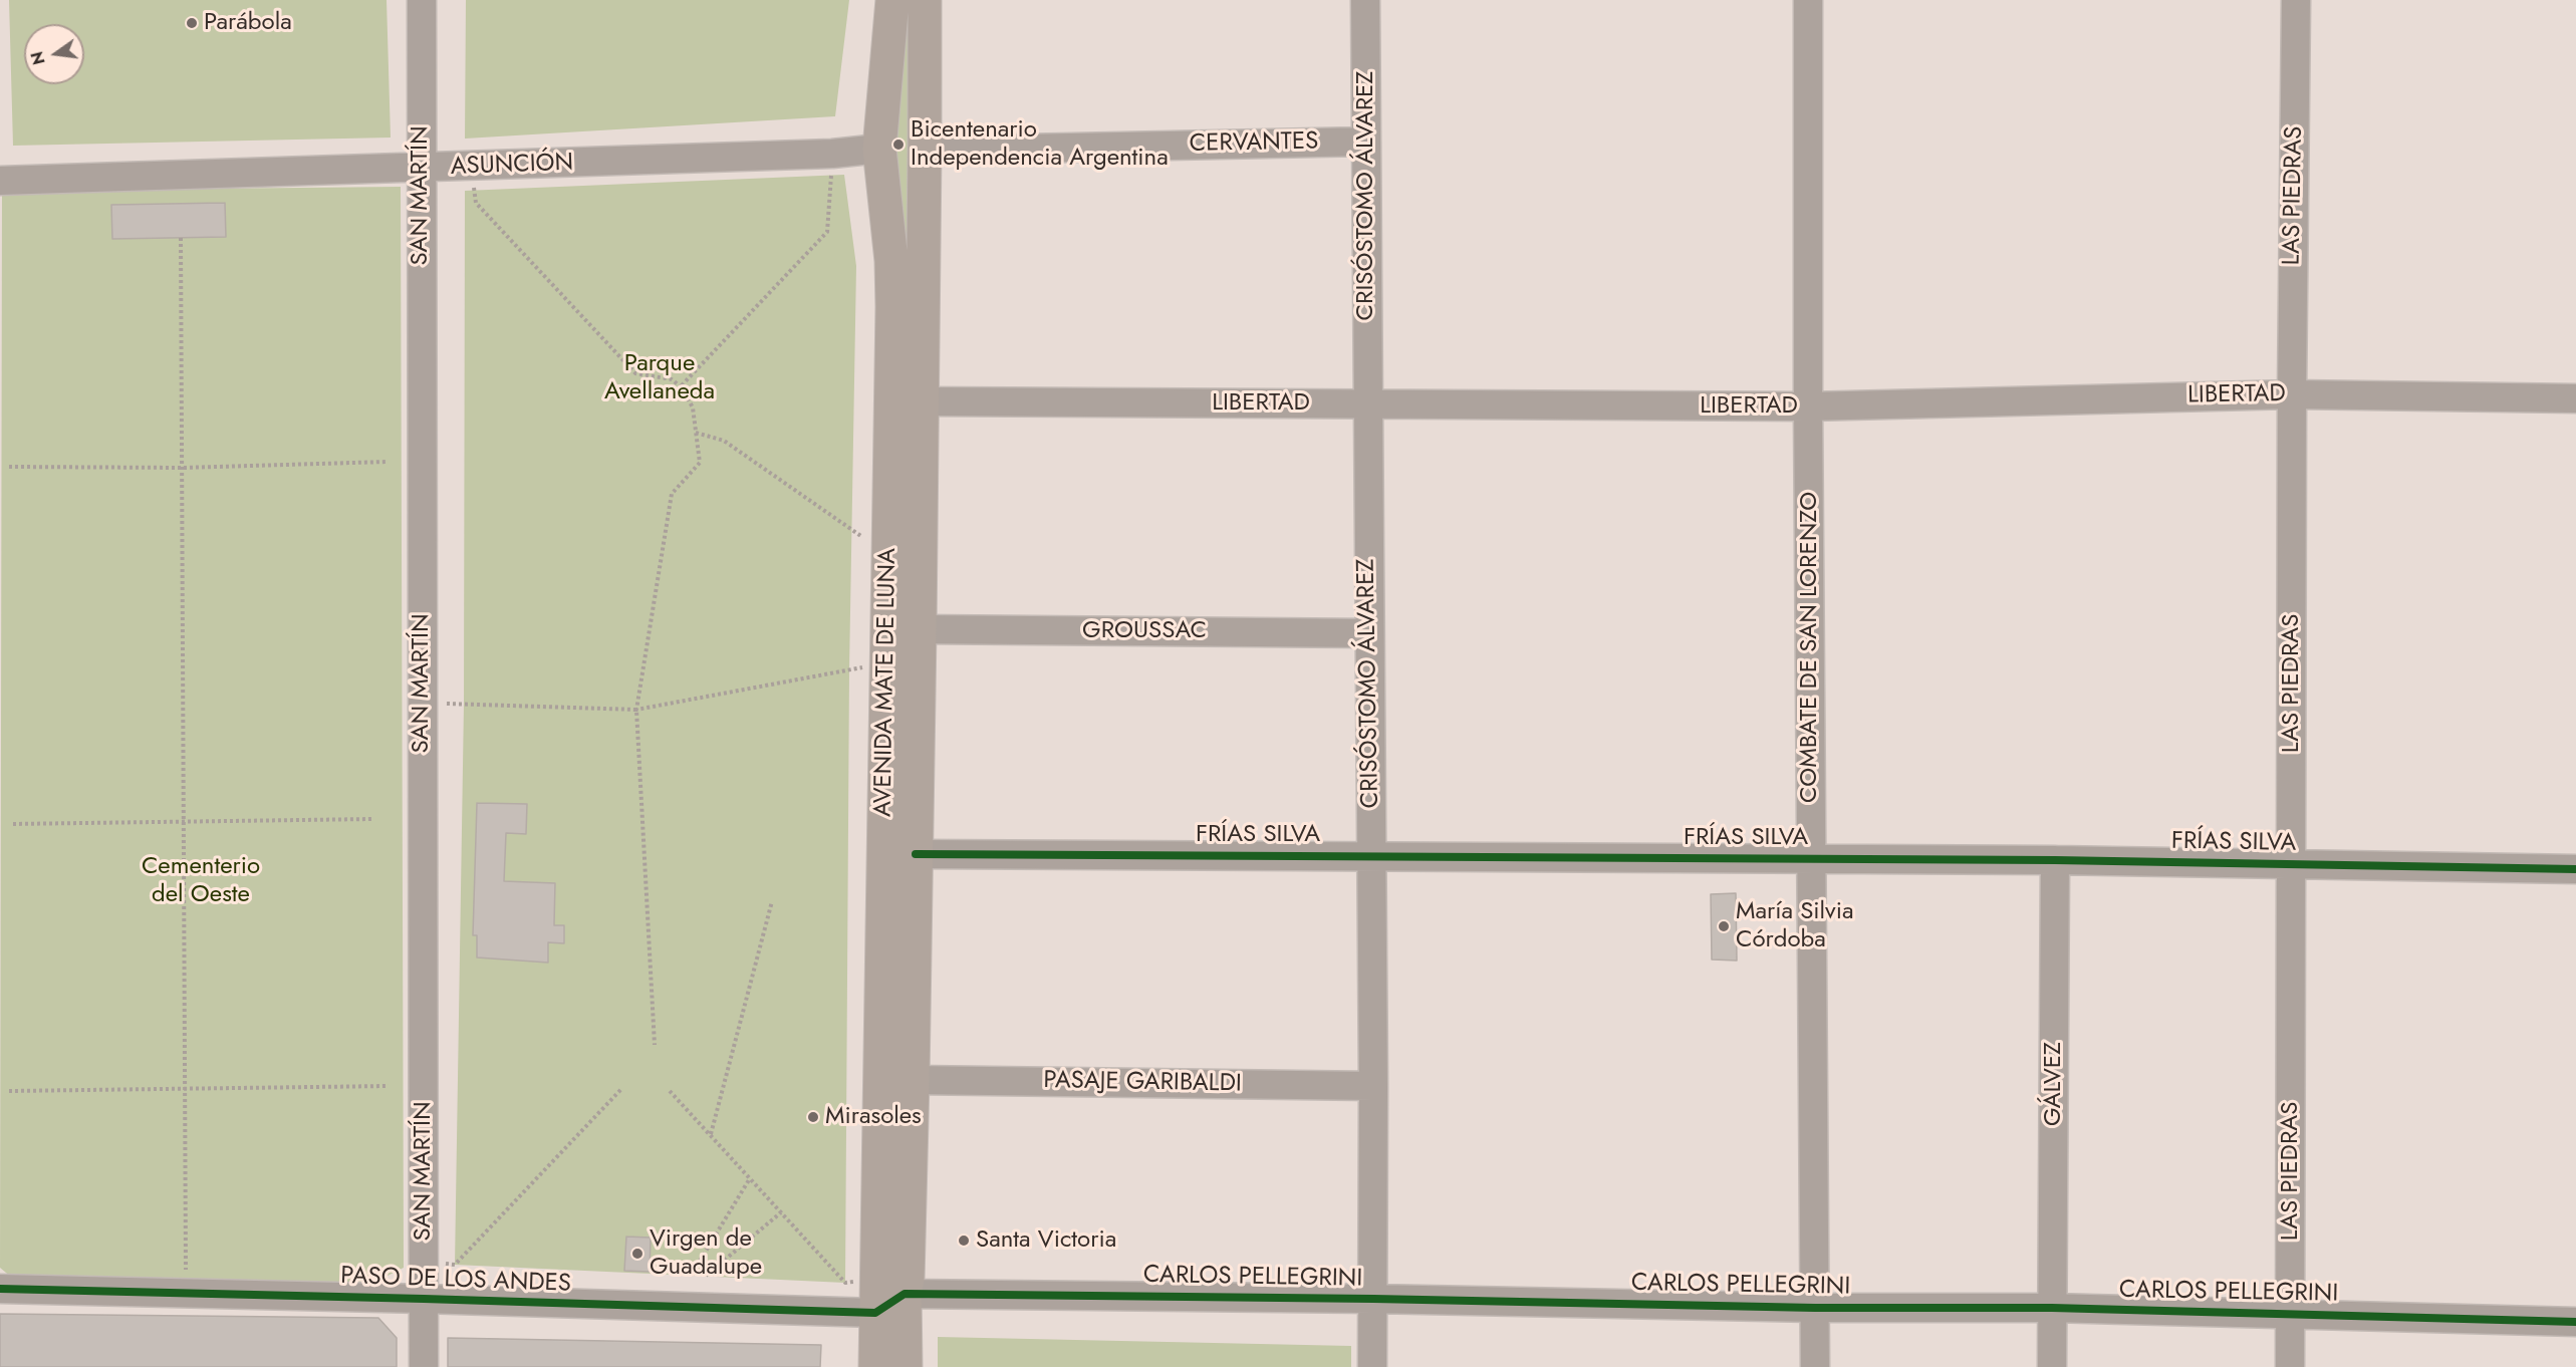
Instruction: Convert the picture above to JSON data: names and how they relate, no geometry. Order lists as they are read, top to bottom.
{
  "streets": {
    "main road": ["AVENIDA MATE DE LUNA"],
    "street": [
      "CERVANTES",
      "ASUNCIÓN",
      "SAN MARTÍN",
      "CRISÓSTOMO ÁLVAREZ",
      "LAS PIEDRAS",
      "LIBERTAD",
      "GROUSSAC",
      "COMBATE DE SAN LORENZO",
      "FRÍAS SILVA",
      "PASAJE GARIBALDI",
      "GÁLVEZ",
      "CARLOS PELLEGRINI",
      "PASO DE LOS ANDES"
    ]
  },
  "crossings": [
    ["CERVANTES", "CRISÓSTOMO ÁLVAREZ"],
    ["CERVANTES", "AVENIDA MATE DE LUNA"],
    ["ASUNCIÓN", "SAN MARTÍN"],
    ["ASUNCIÓN", "AVENIDA MATE DE LUNA"],
    ["SAN MARTÍN", "PASO DE LOS ANDES"],
    ["CRISÓSTOMO ÁLVAREZ", "LIBERTAD"],
    ["CRISÓSTOMO ÁLVAREZ", "GROUSSAC"],
    ["CRISÓSTOMO ÁLVAREZ", "FRÍAS SILVA"],
    ["CRISÓSTOMO ÁLVAREZ", "PASAJE GARIBALDI"],
    ["CRISÓSTOMO ÁLVAREZ", "CARLOS PELLEGRINI"],
    ["LAS PIEDRAS", "LIBERTAD"],
    ["LAS PIEDRAS", "FRÍAS SILVA"],
    ["LAS PIEDRAS", "CARLOS PELLEGRINI"],
    ["LIBERTAD", "COMBATE DE SAN LORENZO"],
    ["LIBERTAD", "AVENIDA MATE DE LUNA"],
    ["GROUSSAC", "AVENIDA MATE DE LUNA"],
    ["COMBATE DE SAN LORENZO", "FRÍAS SILVA"],
    ["COMBATE DE SAN LORENZO", "CARLOS PELLEGRINI"],
    ["AVENIDA MATE DE LUNA", "FRÍAS SILVA"],
    ["AVENIDA MATE DE LUNA", "PASAJE GARIBALDI"],
    ["AVENIDA MATE DE LUNA", "CARLOS PELLEGRINI"],
    ["AVENIDA MATE DE LUNA", "PASO DE LOS ANDES"],
    ["FRÍAS SILVA", "GÁLVEZ"],
    ["GÁLVEZ", "CARLOS PELLEGRINI"]
  ],
  "parks": ["Parque Avellaneda", "Cementerio del Oeste"],
  "places": [
    "Parábola",
    "Bicentenario Independencia Argentina",
    "María Silvia Córdoba",
    "Mirasoles",
    "Santa Victoria",
    "Virgen de Guadalupe"
  ],
  "north": "left"
}
